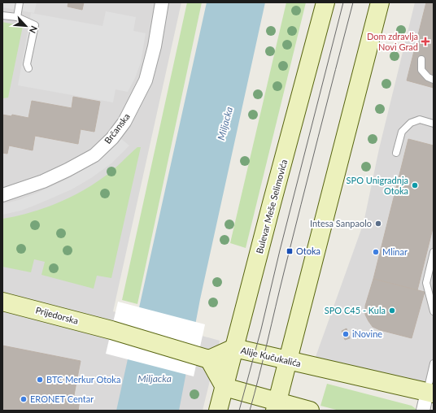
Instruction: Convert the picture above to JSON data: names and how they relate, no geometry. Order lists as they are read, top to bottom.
{
  "streets": {
    "main road": ["Bulevar Meše Selimovića", "Prijedorska", "Alije Kučukalića"],
    "street": ["Brčanska"]
  },
  "crossings": [
    ["Bulevar Meše Selimovića", "Alije Kučukalića"],
    ["Prijedorska", "Alije Kučukalića"]
  ],
  "water": ["Miljacka"],
  "places": {
    "health": ["Dom zdravlja Novi Grad"],
    "other": [
      "SPO Unigradnja Otoka",
      "Intesa Sanpaolo",
      "Mlinar",
      "SPO C45 - Kula",
      "iNovine",
      "BTC Merkur Otoka",
      "ERONET Centar"
    ],
    "transit": ["Otoka"]
  },
  "north": "bottom right"
}
